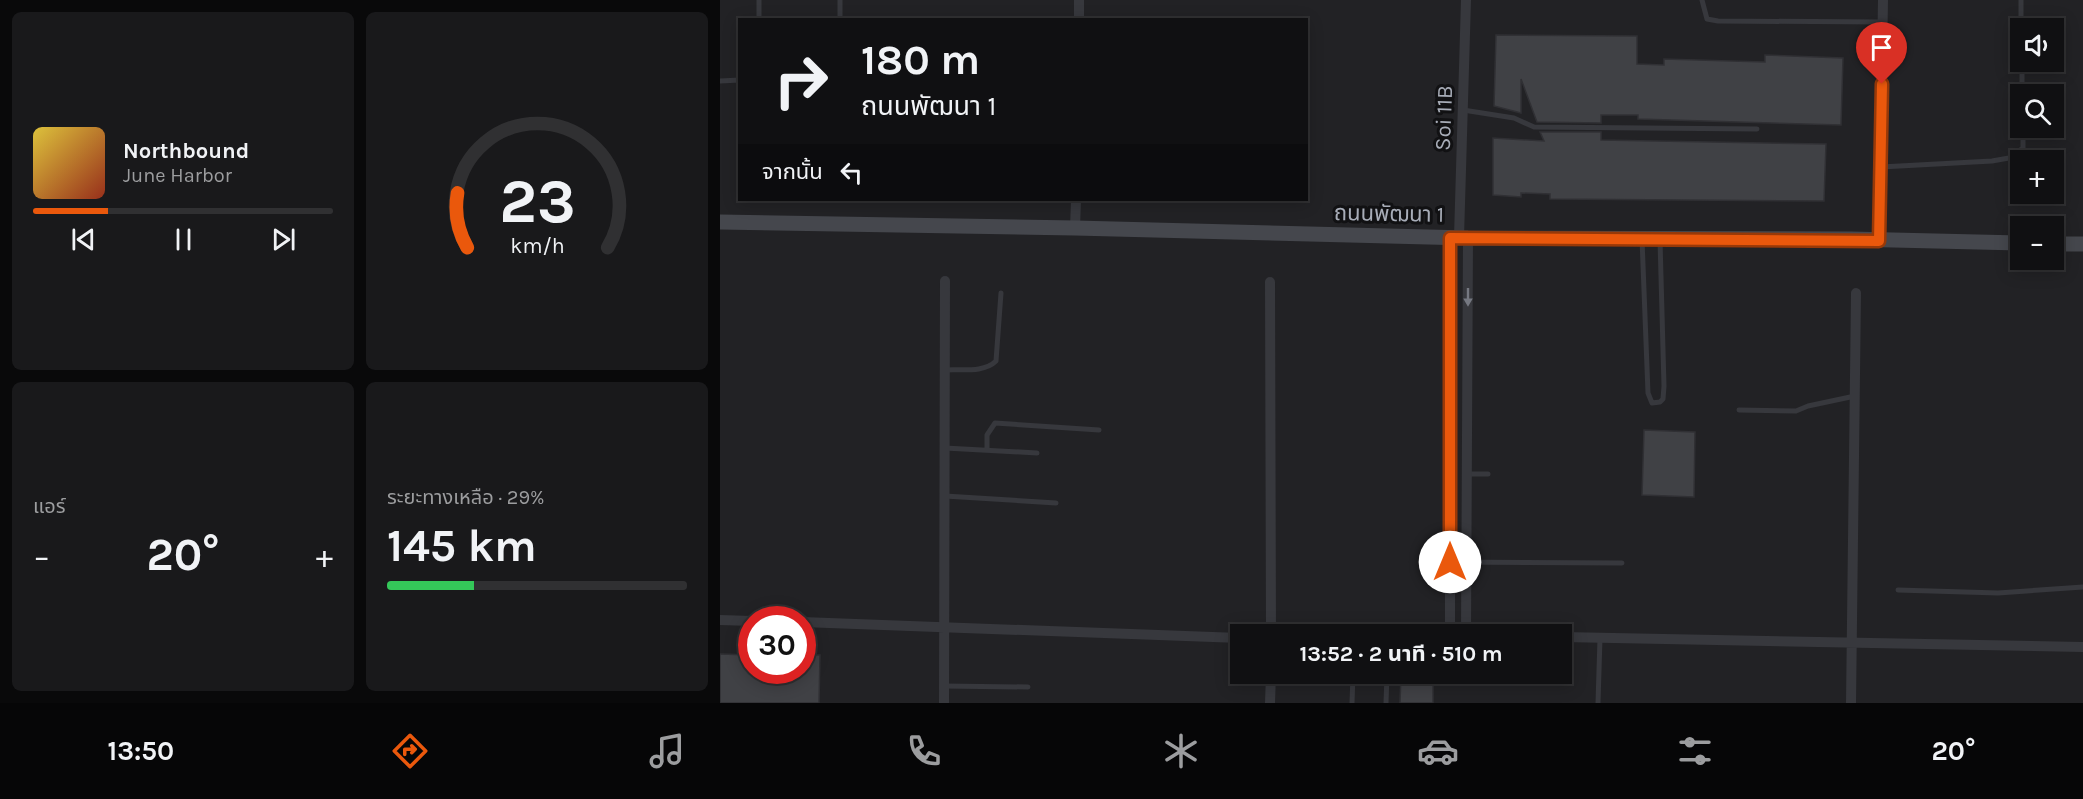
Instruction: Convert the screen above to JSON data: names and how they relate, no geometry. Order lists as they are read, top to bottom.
{
  "streets": {
    "main road": ["ถนนพัฒนา 1"],
    "street": ["Soi 11B"]
  },
  "crossings": [
    ["Soi 11B", "ถนนพัฒนา 1"]
  ],
  "page": {
    "map_buttons": ["+", "−"],
    "turn": ["180 m", "ถนนพัฒนา 1"],
    "song": ["Northbound", "June Harbor"],
    "then": "จากนั้น",
    "tile": [
      "แอร์",
      ["ระยะทางเหลือ · 29%", "145 km"]
    ],
    "heat": ["−", "20°", "+"],
    "limit": "30",
    "trip": "13:52 · 2 นาที · 510 m",
    "tabs": ["13:50", "20°"],
    "gauge": ["23", "km/h"]
  }
}
